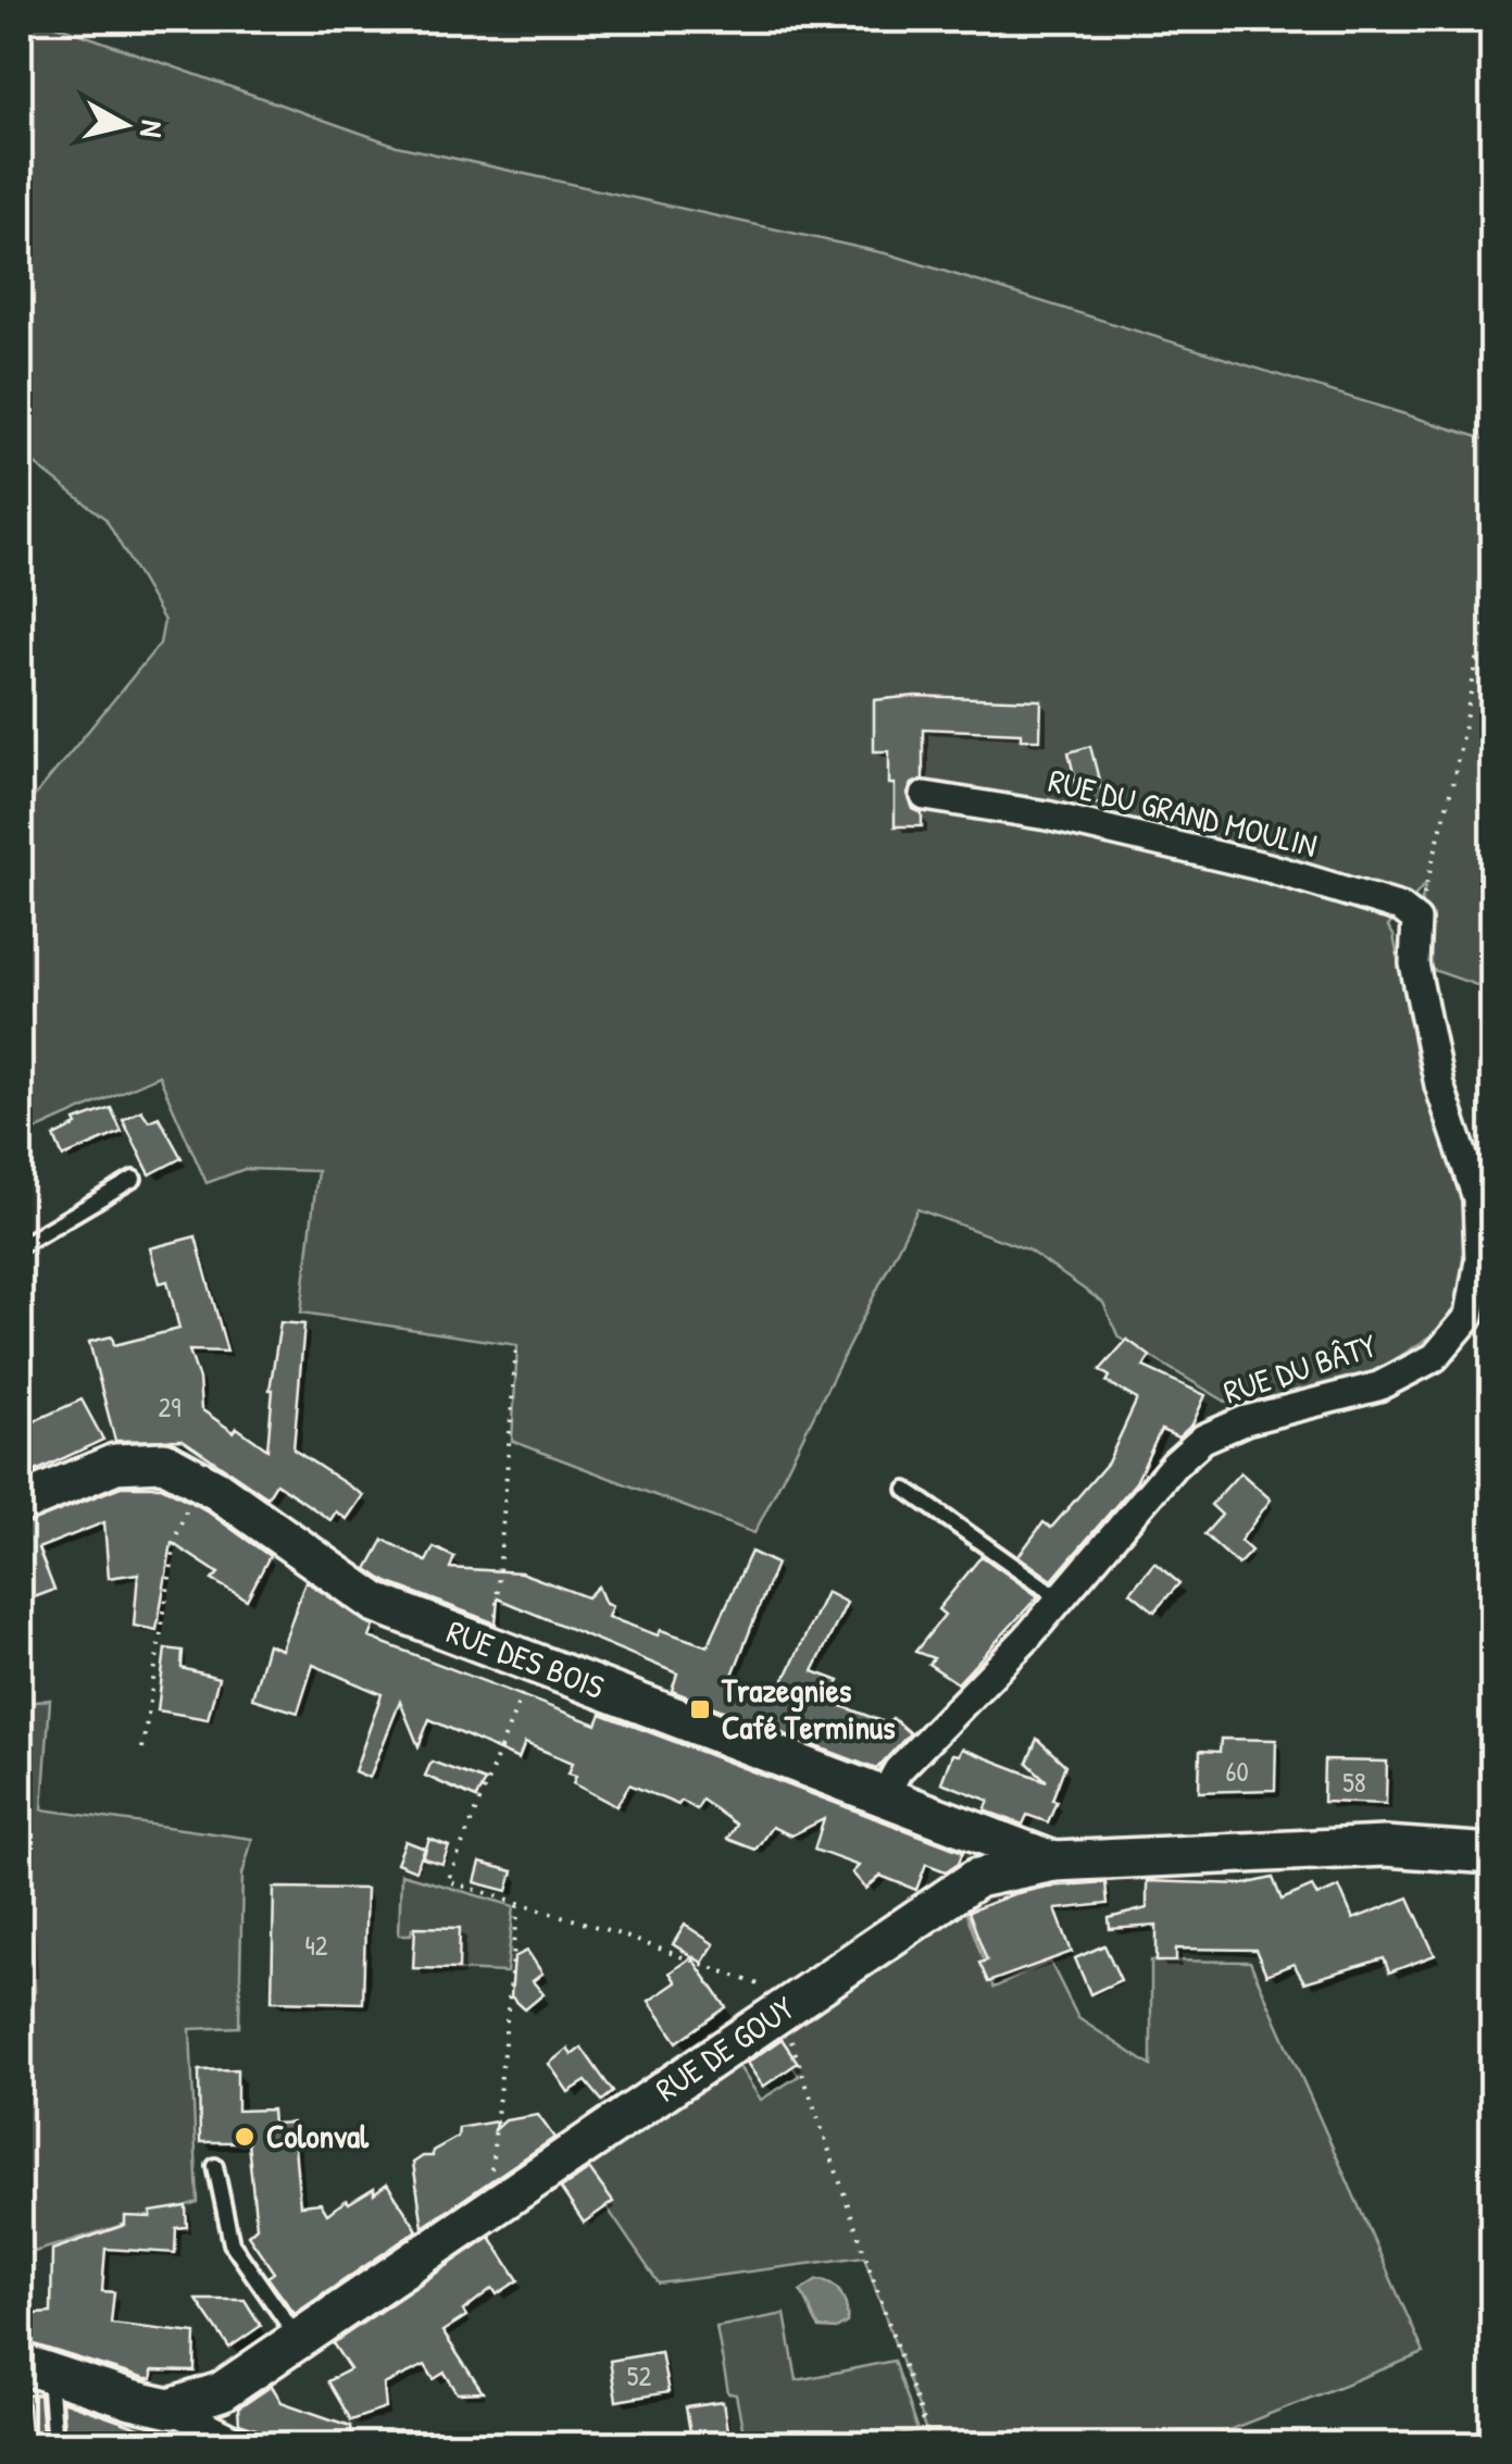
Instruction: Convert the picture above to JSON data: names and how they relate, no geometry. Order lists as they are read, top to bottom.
{
  "streets": {
    "street": [
      "RUE DU GRAND MOULIN",
      "RUE DU BÂTY",
      "RUE DES BOIS",
      "RUE DE GOUY"
    ]
  },
  "crossings": [
    ["RUE DU GRAND MOULIN", "RUE DU BÂTY"],
    ["RUE DU BÂTY", "RUE DES BOIS"],
    ["RUE DES BOIS", "RUE DE GOUY"]
  ],
  "places": {
    "transit": ["Trazegnies Café Terminus"],
    "other": ["Colonval"]
  },
  "house_numbers": [
    "29",
    "60",
    "58",
    "42",
    "52"
  ],
  "north": "right"
}
